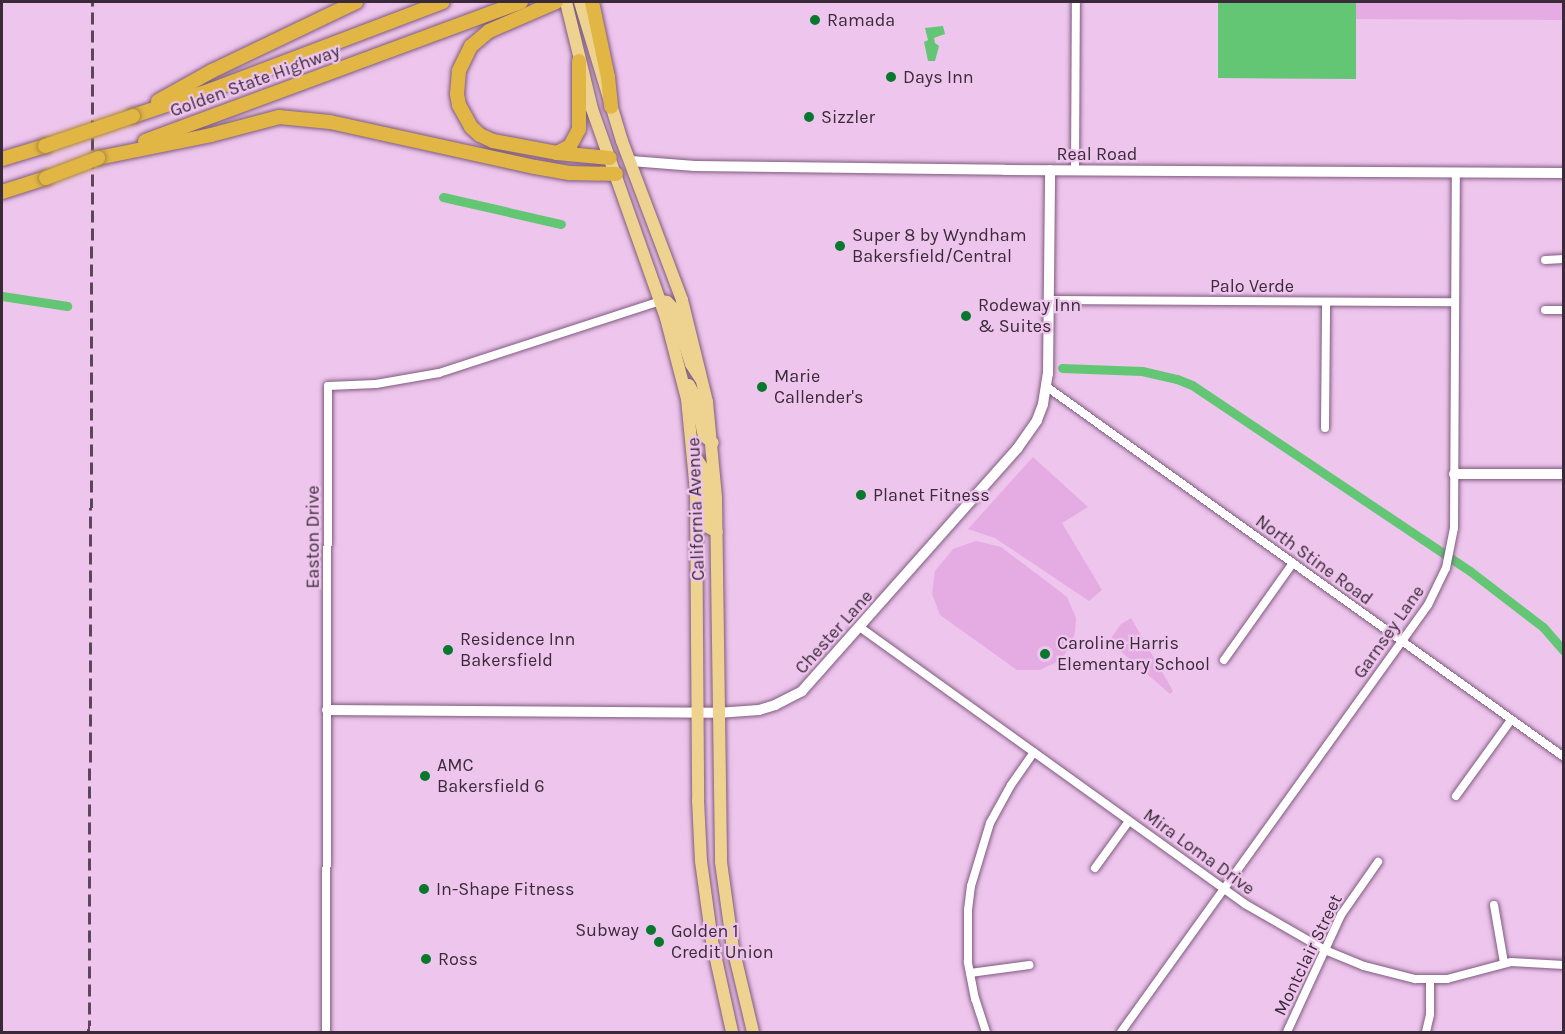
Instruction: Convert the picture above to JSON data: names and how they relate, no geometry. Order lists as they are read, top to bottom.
{
  "streets": {
    "highway": ["Golden State Highway"],
    "main road": ["California Avenue"],
    "street": [
      "Real Road",
      "Palo Verde",
      "Easton Drive",
      "North Stine Road",
      "Chester Lane",
      "Garnsey Lane",
      "Mira Loma Drive",
      "Montclair Street"
    ]
  },
  "crossings": [
    ["Real Road", "California Avenue"],
    ["Real Road", "Chester Lane"],
    ["Real Road", "Garnsey Lane"],
    ["Palo Verde", "Chester Lane"],
    ["Palo Verde", "Garnsey Lane"],
    ["California Avenue", "Easton Drive"],
    ["California Avenue", "Chester Lane"],
    ["Easton Drive", "Chester Lane"],
    ["North Stine Road", "Chester Lane"],
    ["North Stine Road", "Garnsey Lane"],
    ["Chester Lane", "Mira Loma Drive"],
    ["Garnsey Lane", "Mira Loma Drive"],
    ["Mira Loma Drive", "Montclair Street"]
  ],
  "places": [
    "Ramada",
    "Days Inn",
    "Sizzler",
    "Super 8 by Wyndham Bakersfield/Central",
    "Rodeway Inn & Suites",
    "Marie Callender's",
    "Planet Fitness",
    "Residence Inn Bakersfield",
    "Caroline Harris Elementary School",
    "AMC Bakersfield 6",
    "In-Shape Fitness",
    "Subway",
    "Golden 1 Credit Union",
    "Ross"
  ]
}
